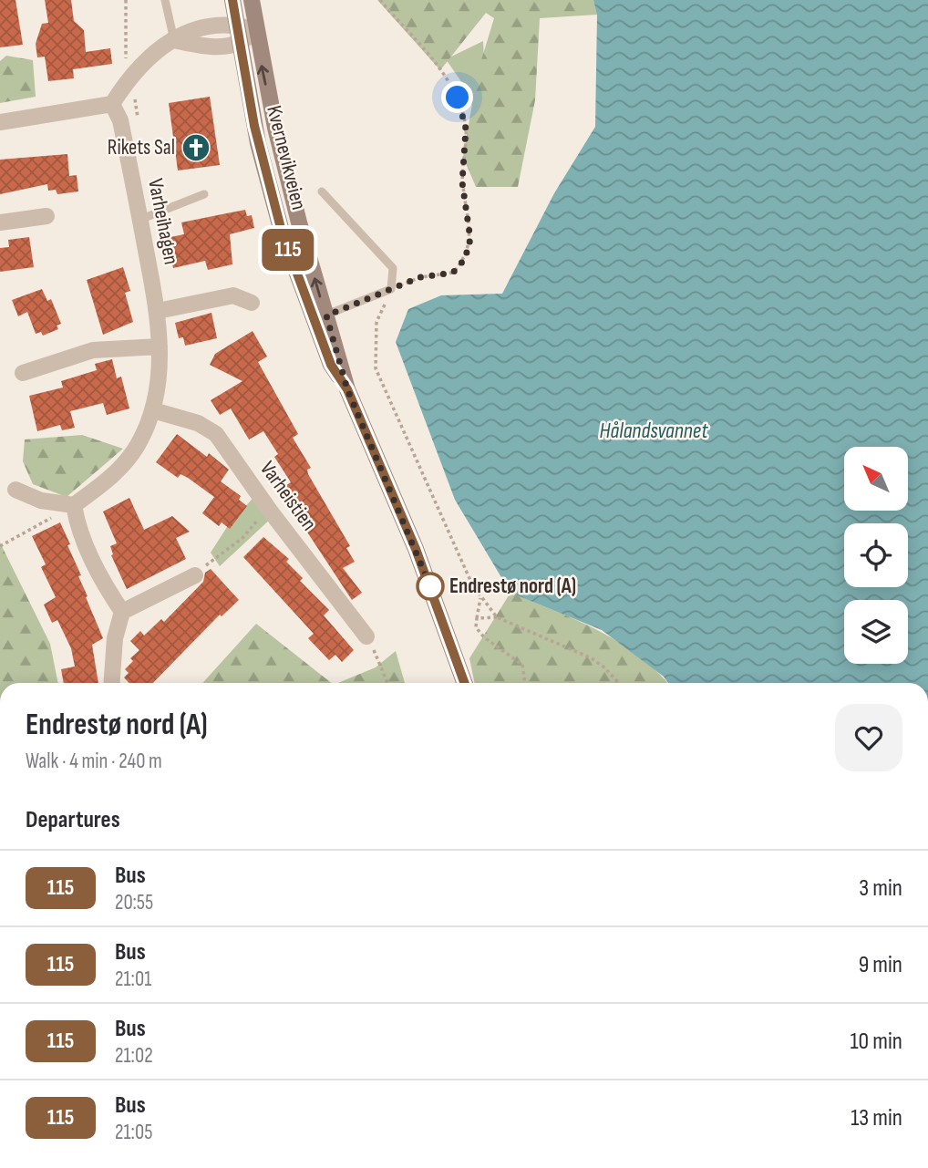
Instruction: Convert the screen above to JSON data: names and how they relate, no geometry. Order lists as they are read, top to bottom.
{
  "streets": {
    "main road": ["Kvernevikveien"],
    "street": ["Varheihagen", "Varheistien"]
  },
  "crossings": [
    ["Varheihagen", "Varheistien"]
  ],
  "water": ["Hålandsvannet"],
  "places": {
    "church": ["Rikets Sal"],
    "other": ["Endrestø nord (A)"]
  },
  "lines": ["bus line 115"],
  "north": "top left",
  "page": {
    "on_map": "115",
    "heading": [
      ["Endrestø nord (A)", "Walk · 4 min · 240 m"],
      "Departures"
    ],
    "list": [
      {
        "mark": "115",
        "name": "Bus",
        "note": "20:55",
        "value": "3 min"
      },
      {
        "mark": "115",
        "name": "Bus",
        "note": "21:01",
        "value": "9 min"
      },
      {
        "mark": "115",
        "name": "Bus",
        "note": "21:02",
        "value": "10 min"
      },
      {
        "mark": "115",
        "name": "Bus",
        "note": "21:05",
        "value": "13 min"
      }
    ]
  }
}
